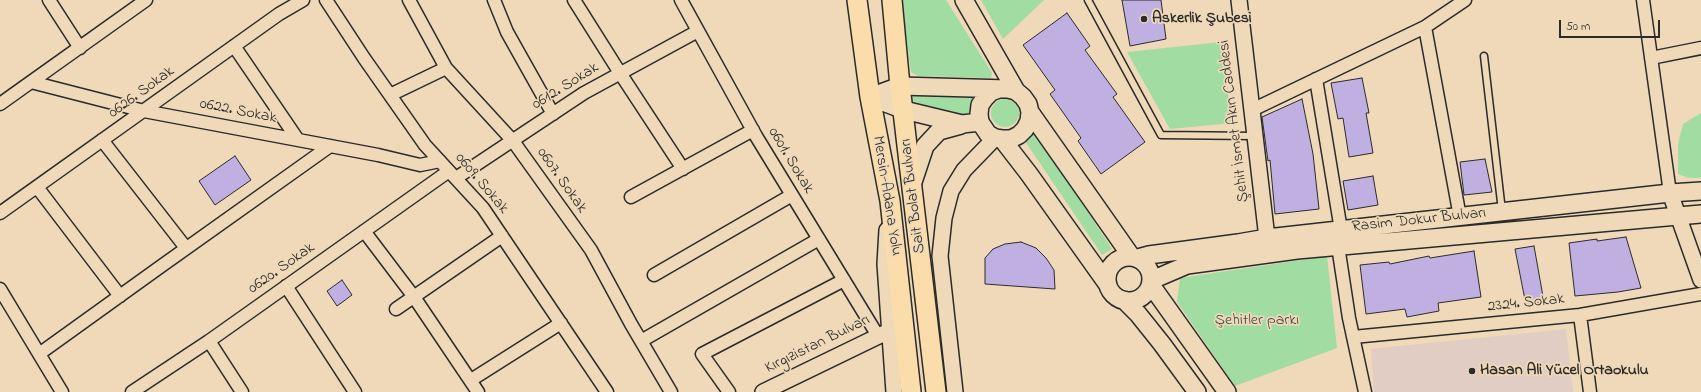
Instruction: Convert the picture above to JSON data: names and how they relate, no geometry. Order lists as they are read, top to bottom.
{
  "streets": {
    "highway": ["Mersin-Adana Yolu", "Sait Bolat Bulvarı"],
    "main road": ["Rasim Dokur Bulvarı"],
    "street": [
      "0612. Sokak",
      "0626. Sokak",
      "0622. Sokak",
      "Şehit İsmet Akın Caddesi",
      "0601. Sokak",
      "0607. Sokak",
      "0609. Sokak",
      "0620. Sokak",
      "2324. Sokak",
      "Kırgızistan Bulvarı"
    ]
  },
  "crossings": [
    ["0612. Sokak", "0601. Sokak"],
    ["0612. Sokak", "0607. Sokak"],
    ["0612. Sokak", "0609. Sokak"],
    ["0612. Sokak", "0620. Sokak"],
    ["0626. Sokak", "0622. Sokak"],
    ["0622. Sokak", "0609. Sokak"],
    ["Şehit İsmet Akın Caddesi", "Rasim Dokur Bulvarı"],
    ["0601. Sokak", "Kırgızistan Bulvarı"],
    ["0609. Sokak", "0620. Sokak"]
  ],
  "parks": ["Şehitler parkı"],
  "places": ["Askerlik Şubesi", "Hasan Ali Yücel Ortaokulu"],
  "scale_bar": "50 m"
}
